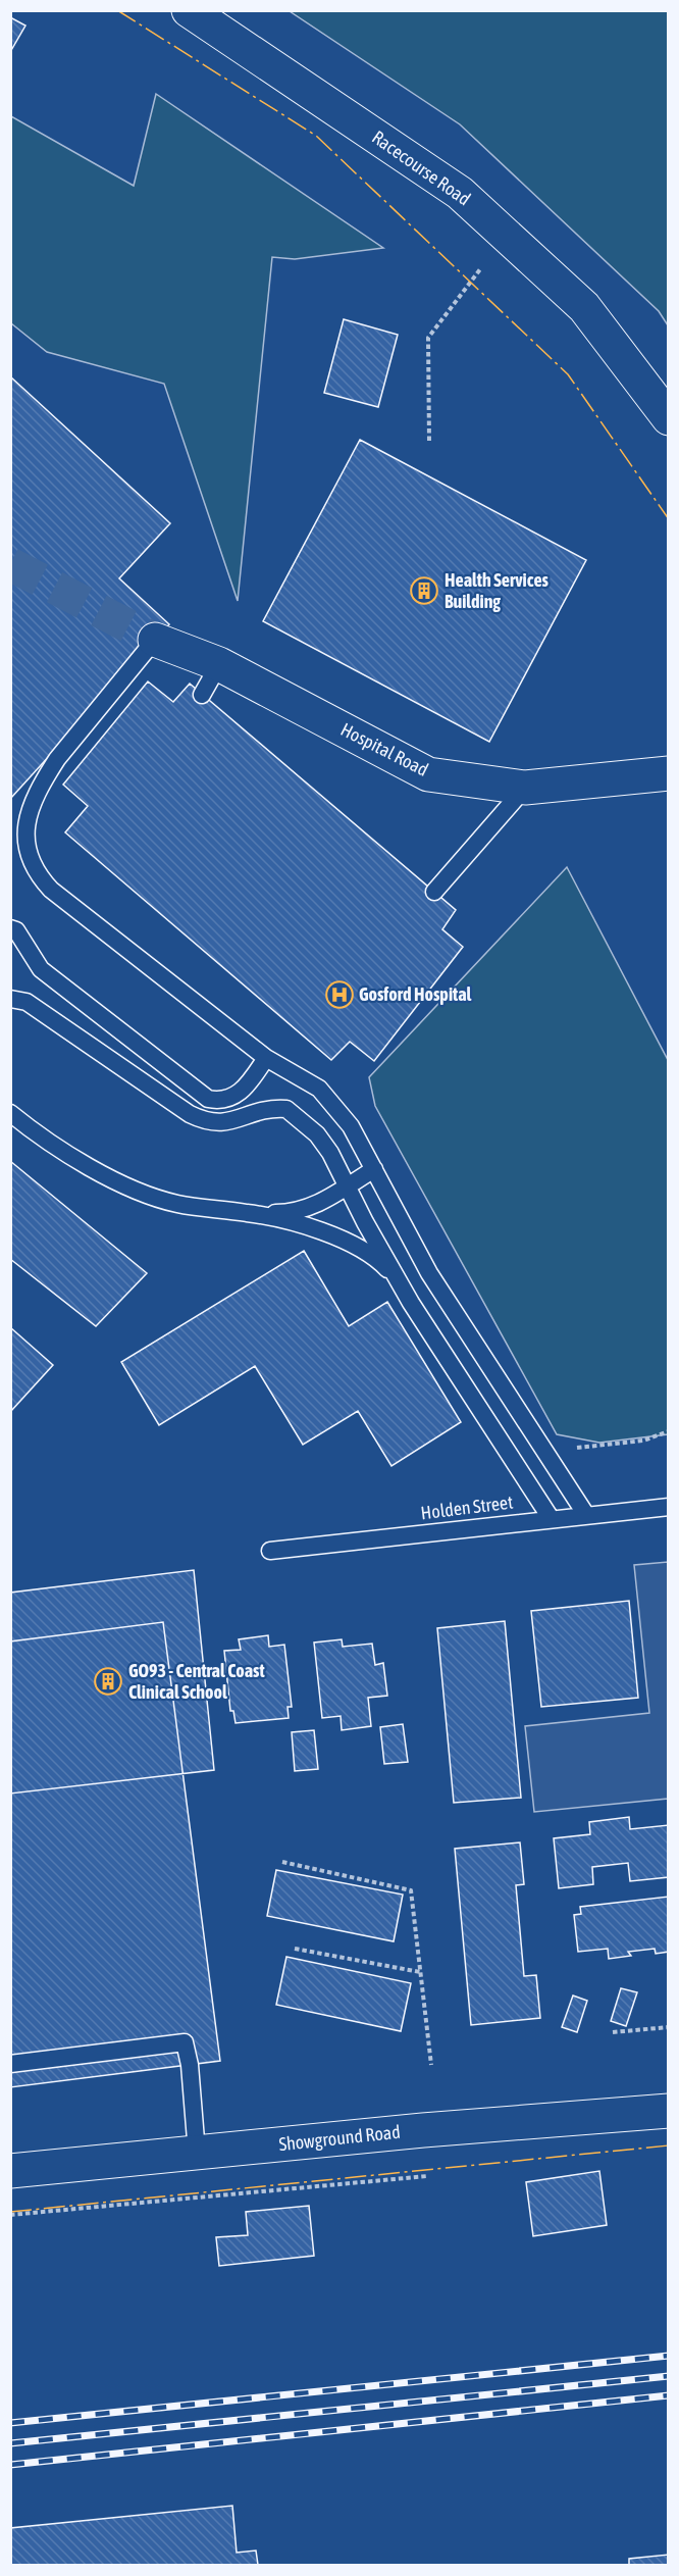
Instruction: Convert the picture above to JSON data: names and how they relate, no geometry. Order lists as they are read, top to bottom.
{
  "streets": {
    "street": ["Racecourse Road", "Hospital Road", "Showground Road"],
    "lane": ["Holden Street"]
  },
  "places": {
    "building": ["Health Services Building", "GO93 - Central Coast Clinical School"],
    "hospital": ["Gosford Hospital"]
  }
}
